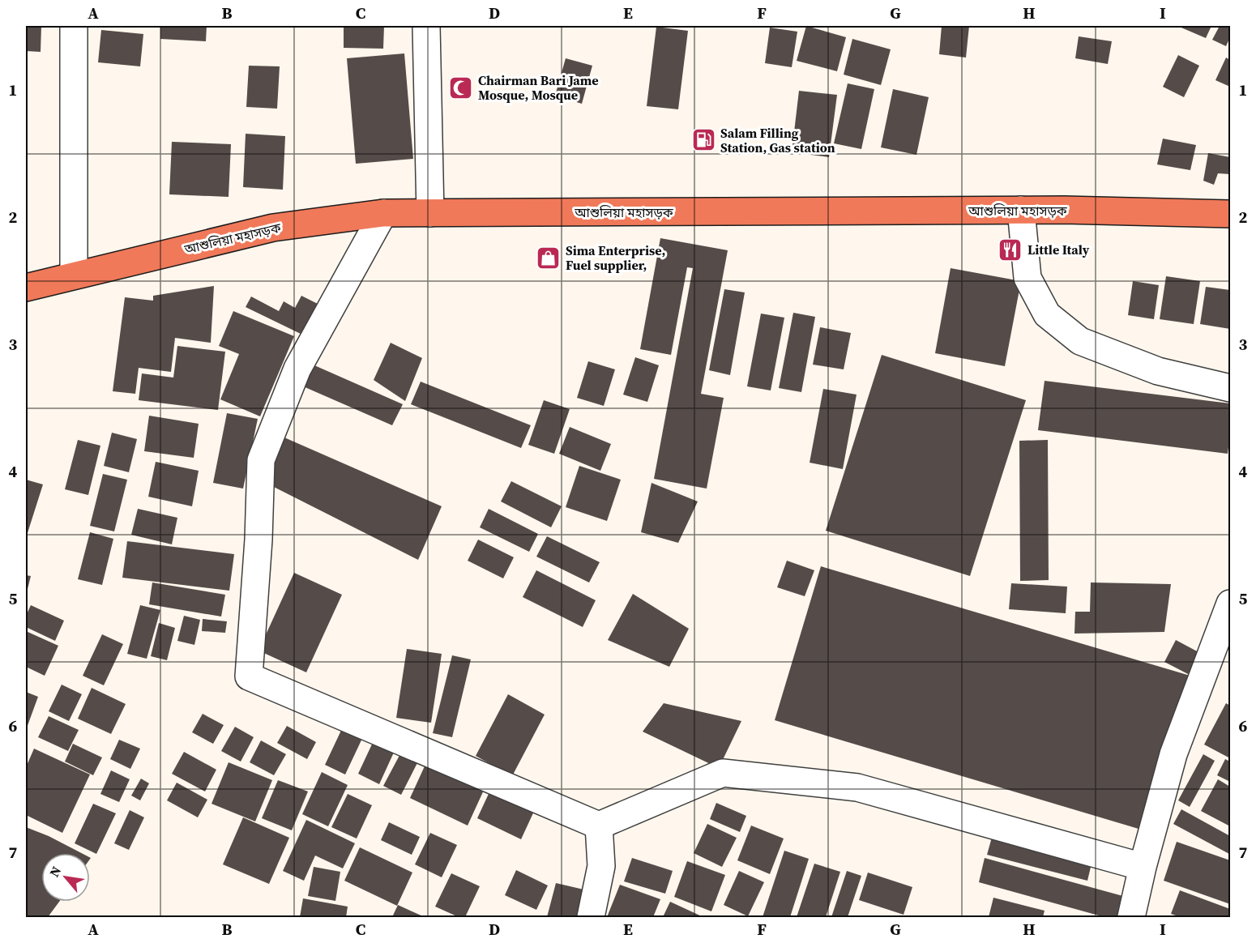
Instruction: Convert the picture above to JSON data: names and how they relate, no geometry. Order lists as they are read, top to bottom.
{
  "streets": {
    "highway": ["আশুলিয়া মহাসড়ক"]
  },
  "places": {
    "mosque": ["Chairman Bari Jame Mosque, Mosque"],
    "fuel station": ["Salam Filling Station, Gas station"],
    "restaurant": ["Little Italy"],
    "shop": ["Sima Enterprise, Fuel supplier,"]
  },
  "north": "top left",
  "grid": {
    "columns": [
      "A",
      "B",
      "C",
      "D",
      "E",
      "F",
      "G",
      "H",
      "I"
    ],
    "rows": [
      "1",
      "2",
      "3",
      "4",
      "5",
      "6",
      "7"
    ]
  }
}
